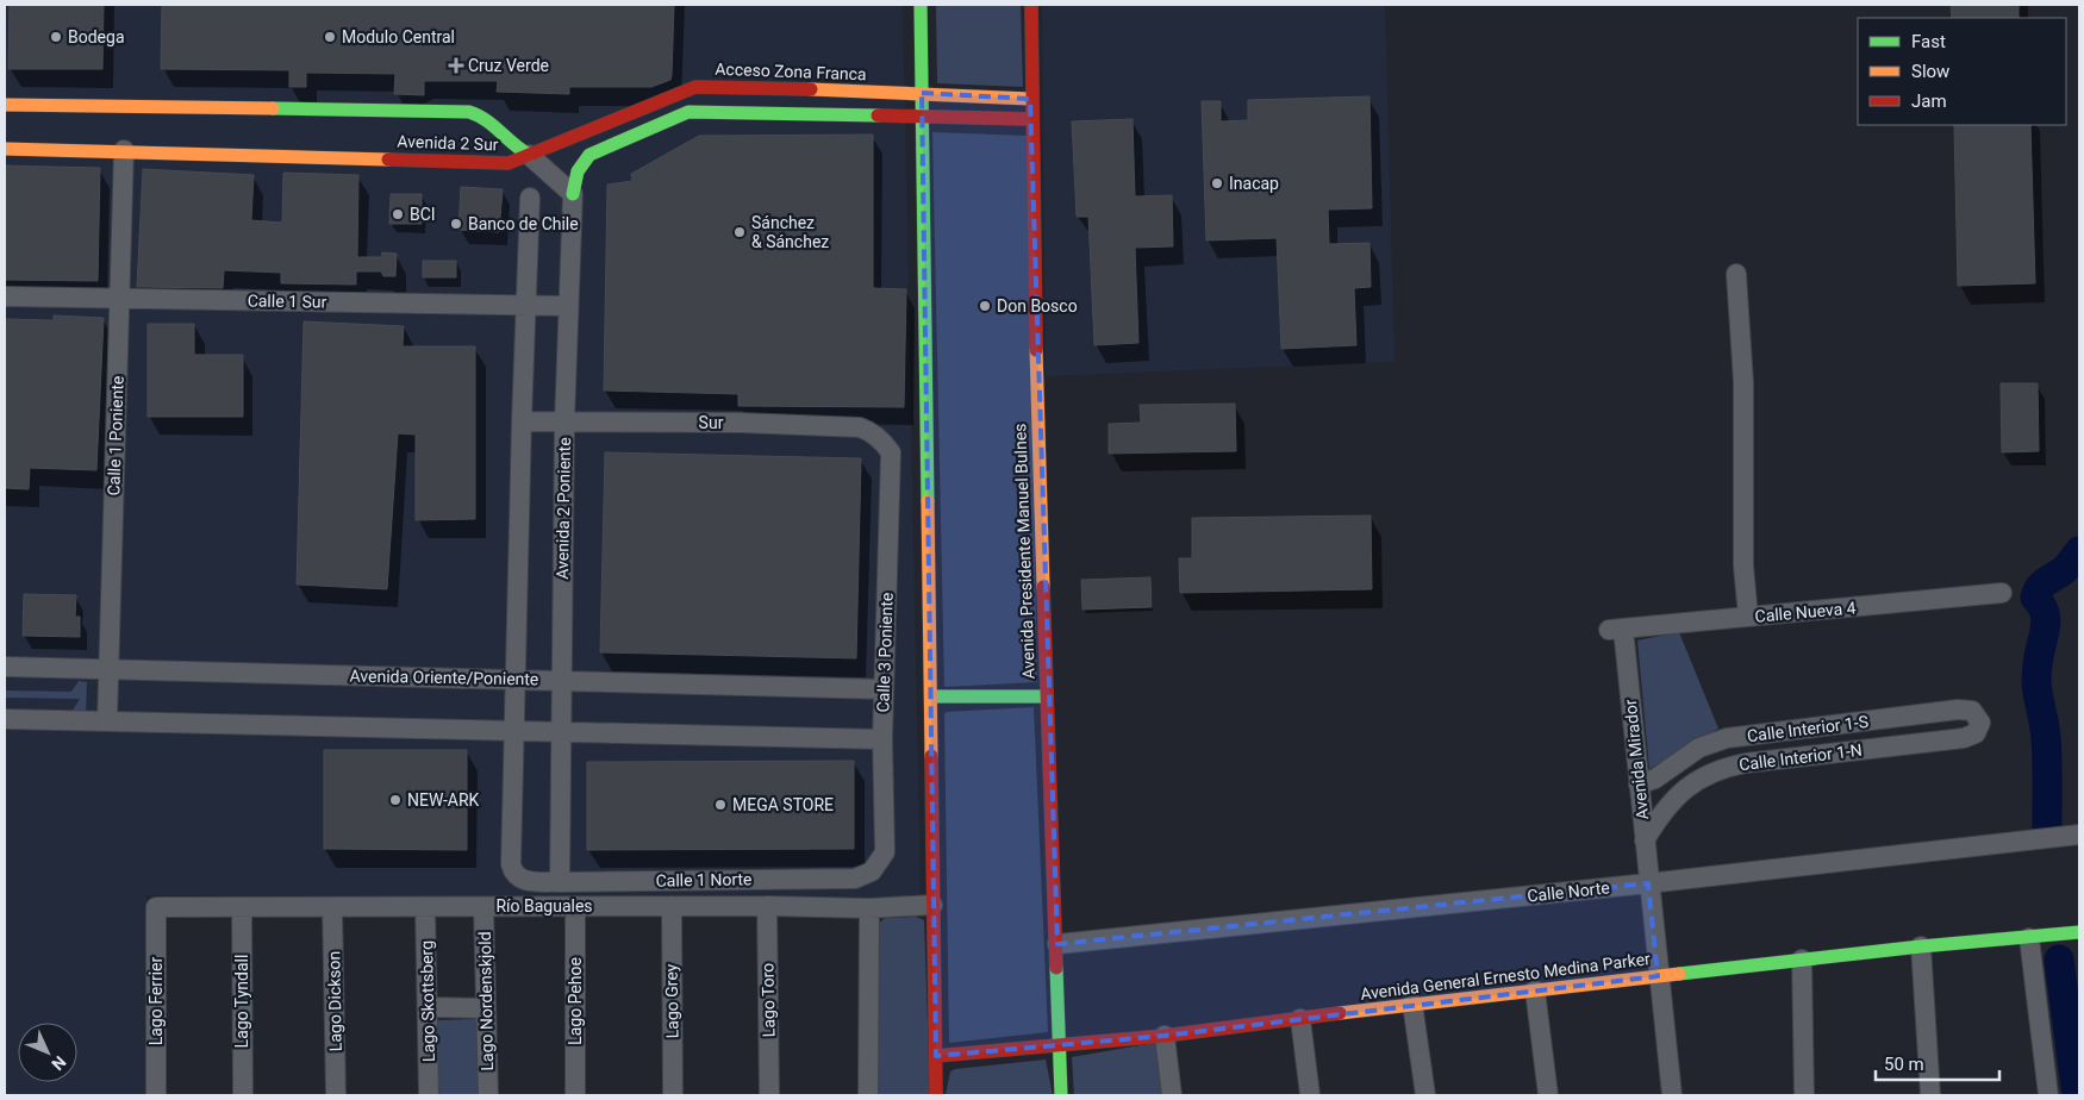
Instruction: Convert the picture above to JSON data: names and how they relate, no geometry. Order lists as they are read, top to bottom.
{
  "streets": {
    "street": [
      "Acceso Zona Franca",
      "Avenida 2 Sur",
      "Calle 1 Sur",
      "Sur",
      "Calle 1 Poniente",
      "Avenida 2 Poniente",
      "Avenida Presidente Manuel Bulnes",
      "Calle Nueva 4",
      "Calle 3 Poniente",
      "Avenida Oriente/Poniente",
      "Calle Interior 1-S",
      "Calle Interior 1-N",
      "Avenida Mirador",
      "Calle 1 Norte",
      "Calle Norte",
      "Río Baguales",
      "Avenida General Ernesto Medina Parker",
      "Lago Toro",
      "Lago Ferrier",
      "Lago Tyndall",
      "Lago Dickson",
      "Lago Skottsberg",
      "Lago Nordenskjold",
      "Lago Pehoe",
      "Lago Grey"
    ]
  },
  "crossings": [
    ["Acceso Zona Franca", "Avenida 2 Sur"],
    ["Acceso Zona Franca", "Avenida Presidente Manuel Bulnes"],
    ["Avenida 2 Sur", "Calle 1 Poniente"],
    ["Calle 1 Sur", "Calle 1 Poniente"],
    ["Calle 1 Sur", "Avenida 2 Poniente"],
    ["Sur", "Avenida 2 Poniente"],
    ["Sur", "Calle 3 Poniente"],
    ["Calle 1 Poniente", "Avenida Oriente/Poniente"],
    ["Avenida 2 Poniente", "Avenida Oriente/Poniente"],
    ["Avenida 2 Poniente", "Calle 1 Norte"],
    ["Avenida Presidente Manuel Bulnes", "Calle Norte"],
    ["Avenida Presidente Manuel Bulnes", "Avenida General Ernesto Medina Parker"],
    ["Calle Nueva 4", "Avenida Mirador"],
    ["Calle 3 Poniente", "Avenida Oriente/Poniente"],
    ["Calle 3 Poniente", "Calle 1 Norte"],
    ["Calle Interior 1-S", "Calle Interior 1-N"],
    ["Calle Interior 1-S", "Avenida Mirador"],
    ["Calle Interior 1-N", "Avenida Mirador"],
    ["Avenida Mirador", "Calle Norte"],
    ["Avenida Mirador", "Avenida General Ernesto Medina Parker"],
    ["Río Baguales", "Lago Toro"],
    ["Río Baguales", "Lago Ferrier"],
    ["Río Baguales", "Lago Tyndall"],
    ["Río Baguales", "Lago Dickson"],
    ["Río Baguales", "Lago Skottsberg"],
    ["Río Baguales", "Lago Nordenskjold"],
    ["Río Baguales", "Lago Pehoe"],
    ["Río Baguales", "Lago Grey"]
  ],
  "places": {
    "other": [
      "Bodega",
      "Modulo Central",
      "Inacap",
      "BCI",
      "Banco de Chile",
      "Sánchez & Sánchez",
      "Don Bosco",
      "NEW-ARK",
      "MEGA STORE"
    ],
    "health": ["Cruz Verde"]
  },
  "legend": ["Fast", "Slow", "Jam"],
  "scale_bar": "50 m",
  "north": "bottom right"
}
